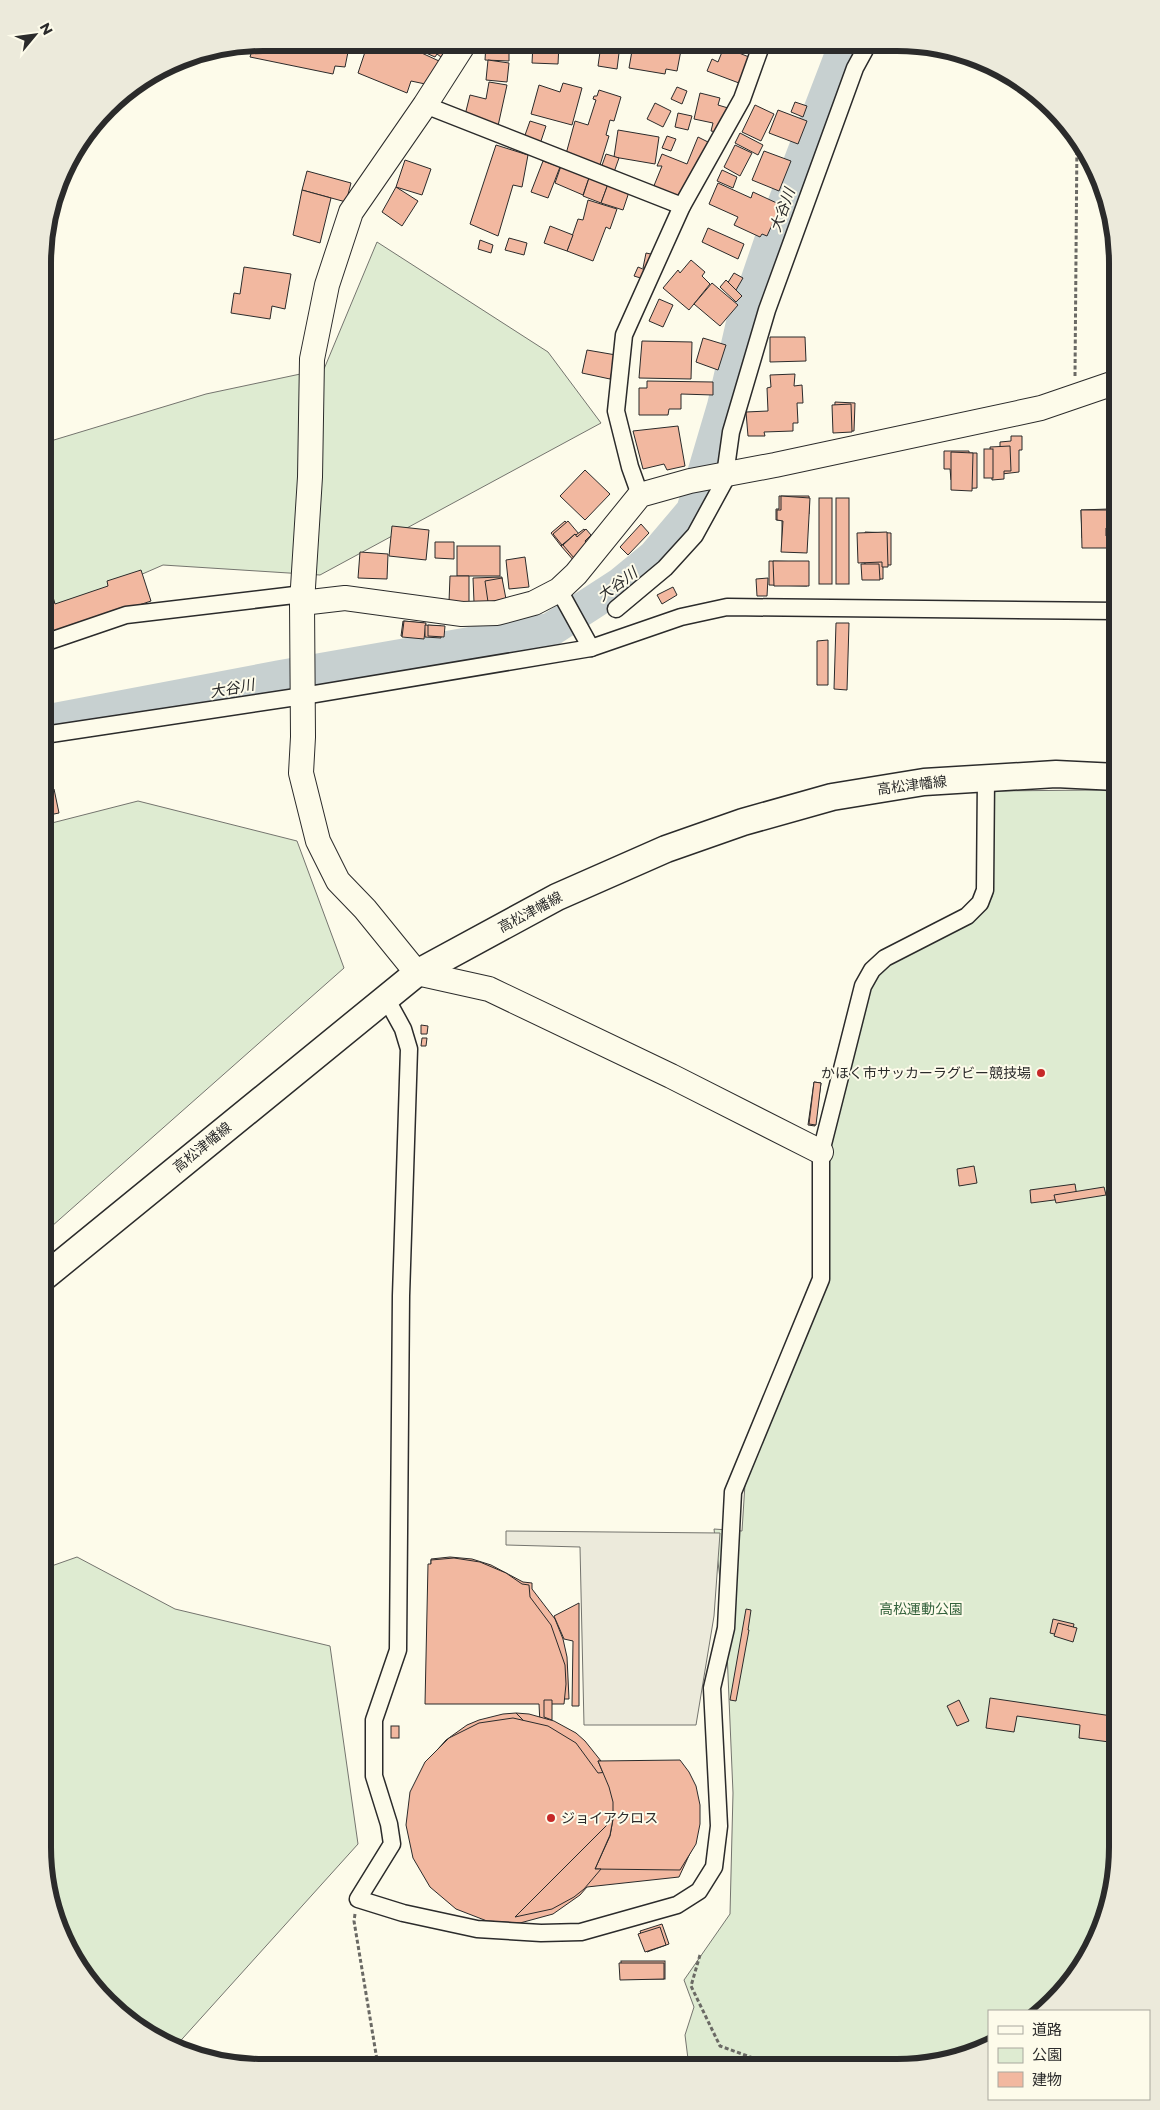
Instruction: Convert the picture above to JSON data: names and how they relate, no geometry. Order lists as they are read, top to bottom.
{
  "streets": {
    "main road": ["高松津幡線"]
  },
  "water": ["大谷川"],
  "parks": ["高松運動公園"],
  "places": ["かほく市サッカーラグビー競技場", "ジョイアクロス"],
  "legend": ["道路", "公園", "建物"],
  "north": "top right"
}
